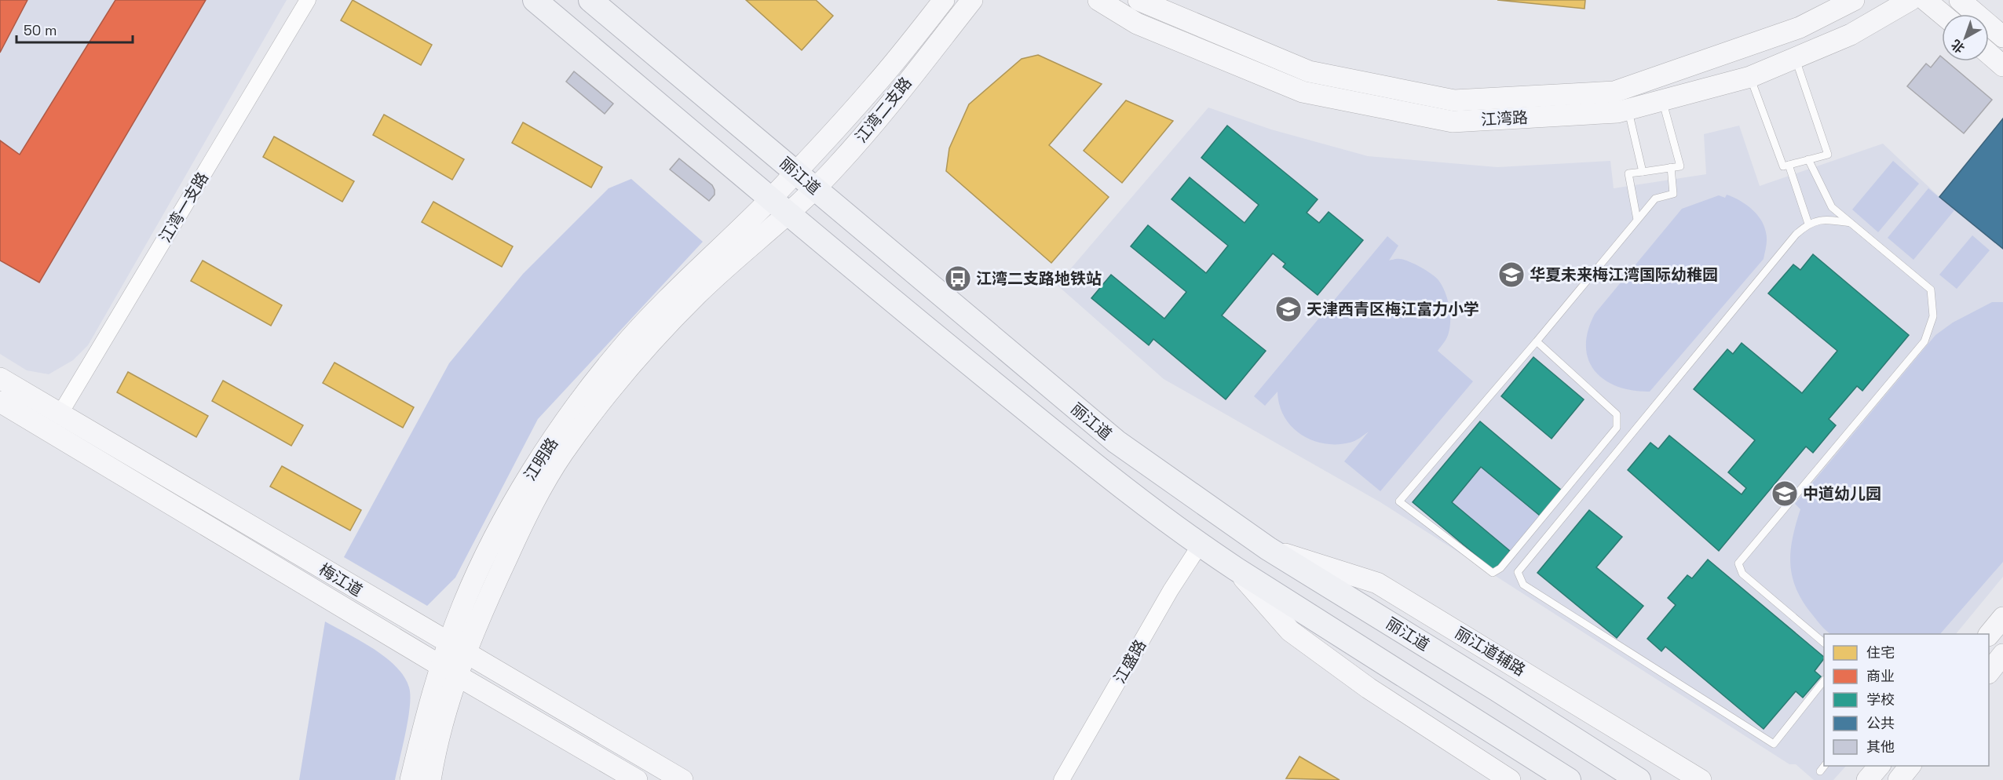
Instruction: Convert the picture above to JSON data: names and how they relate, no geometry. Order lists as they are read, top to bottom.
{
  "streets": {
    "main road": ["丽江道"],
    "street": [
      "江湾二支路",
      "江湾路",
      "江湾一支路",
      "江明路",
      "梅江道",
      "丽江道辅路",
      "江盛路"
    ]
  },
  "crossings": [
    ["江湾二支路", "丽江道"],
    ["江湾二支路", "江明路"],
    ["丽江道", "江明路"],
    ["丽江道", "丽江道辅路"],
    ["丽江道", "江盛路"],
    ["江湾一支路", "梅江道"],
    ["江明路", "梅江道"]
  ],
  "places": {
    "school or university": ["华夏未来梅江湾国际幼稚园", "天津西青区梅江富力小学", "中道幼儿园"],
    "bus stop": ["江湾二支路地铁站"]
  },
  "legend": [
    "住宅",
    "商业",
    "学校",
    "公共",
    "其他"
  ],
  "scale_bar": "50 m",
  "north": "bottom left"
}
